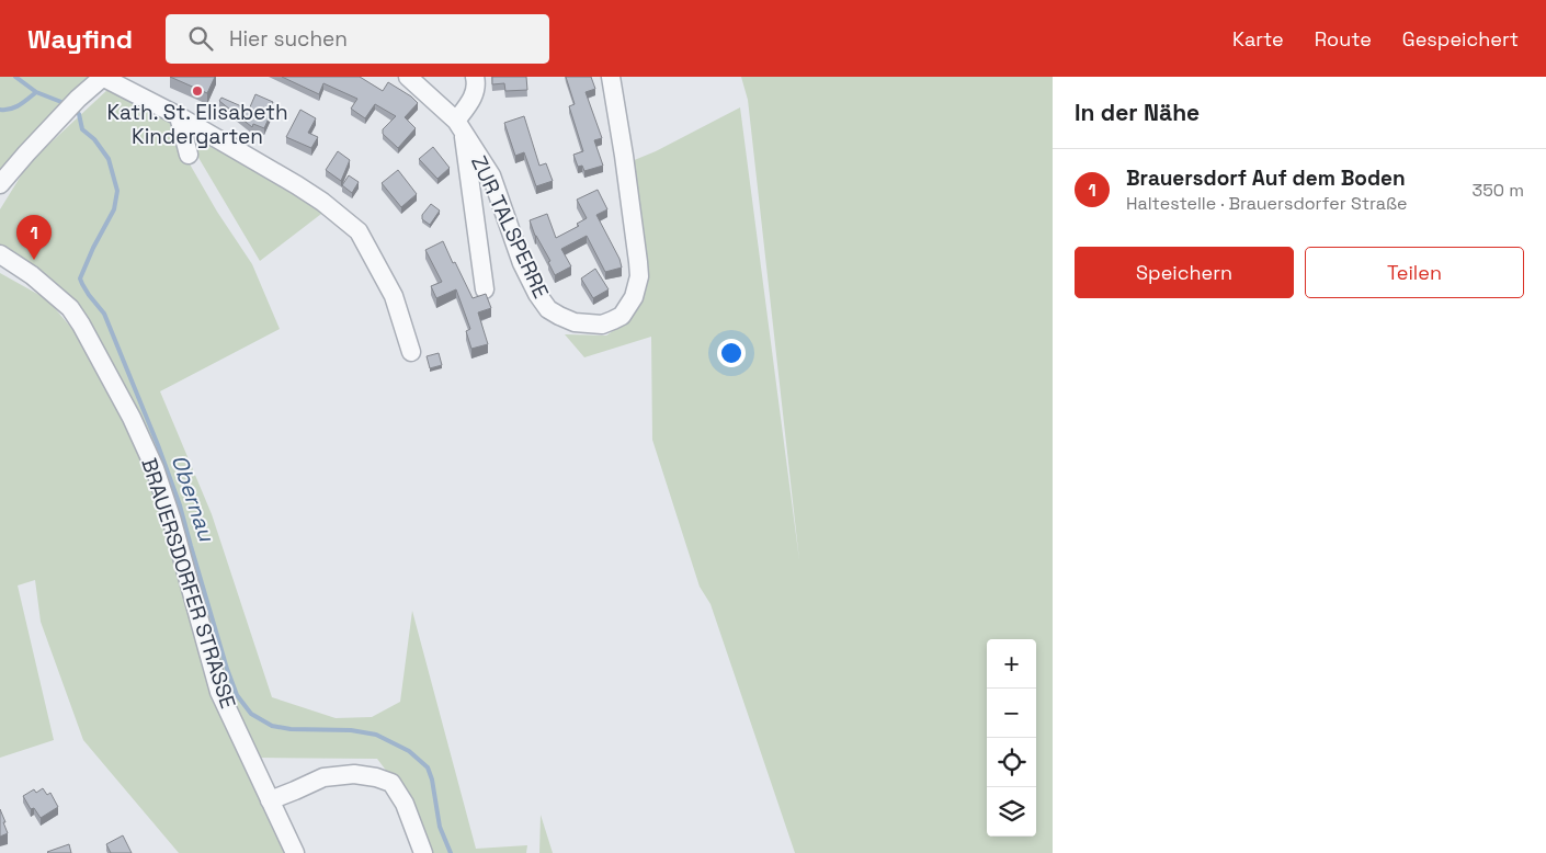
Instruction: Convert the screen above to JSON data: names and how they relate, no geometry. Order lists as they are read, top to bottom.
{
  "streets": {
    "street": ["ZUR TALSPERRE", "BRAUERSDORFER STRASSE"]
  },
  "water": ["Obernau"],
  "places": ["Kath. St. Elisabeth Kindergarten"],
  "page": {
    "header": "Wayfind",
    "search": "Hier suchen",
    "nav": ["Karte", "Route", "Gespeichert"],
    "heading": "In der Nähe",
    "list": [
      {
        "mark": "1",
        "name": "Brauersdorf Auf dem Boden",
        "note": "Haltestelle · Brauersdorfer Straße",
        "value": "350 m"
      }
    ],
    "pins": "1",
    "buttons": ["Speichern", "Teilen"],
    "map_buttons": ["+", "−"]
  }
}
